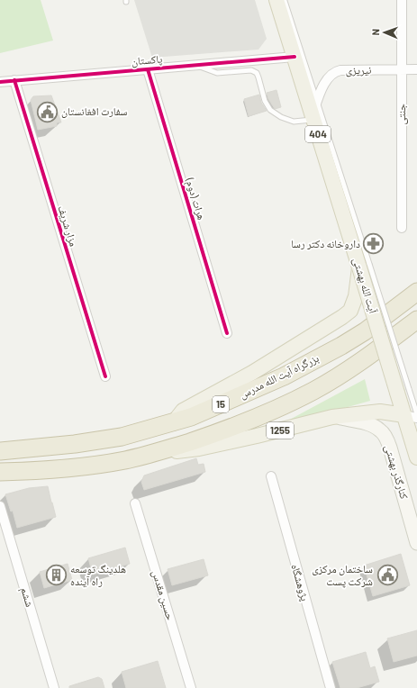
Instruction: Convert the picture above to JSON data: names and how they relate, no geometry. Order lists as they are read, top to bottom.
{
  "streets": {
    "highway": ["بزرگراه آیت الله مدرس", "15"],
    "main road": [
      "404",
      "آیت الله بهشتی",
      "1255",
      "کنارگذر بهشتی"
    ],
    "street": [
      "پاکستان",
      "نیریزی",
      "جنتی",
      "هرات (دوم)",
      "مزار شریف",
      "پژوهشگاه",
      "حسین مقدس",
      "ششم"
    ]
  },
  "crossings": [
    ["پاکستان", "هرات (دوم)"],
    ["پاکستان", "مزار شریف"],
    ["پاکستان", "آیت الله بهشتی"],
    ["نیریزی", "جنتی"],
    ["نیریزی", "آیت الله بهشتی"],
    ["آیت الله بهشتی", "1255"],
    ["15", "1255"],
    ["1255", "کنارگذر بهشتی"]
  ],
  "places": {
    "public building": ["سفارت افغانستان", "ساختمان مرکزی شرکت پست"],
    "pharmacy": ["داروخانه دکتر رسا"],
    "building": ["هلدینگ توسعه راه آینده"]
  },
  "north": "left"
}
